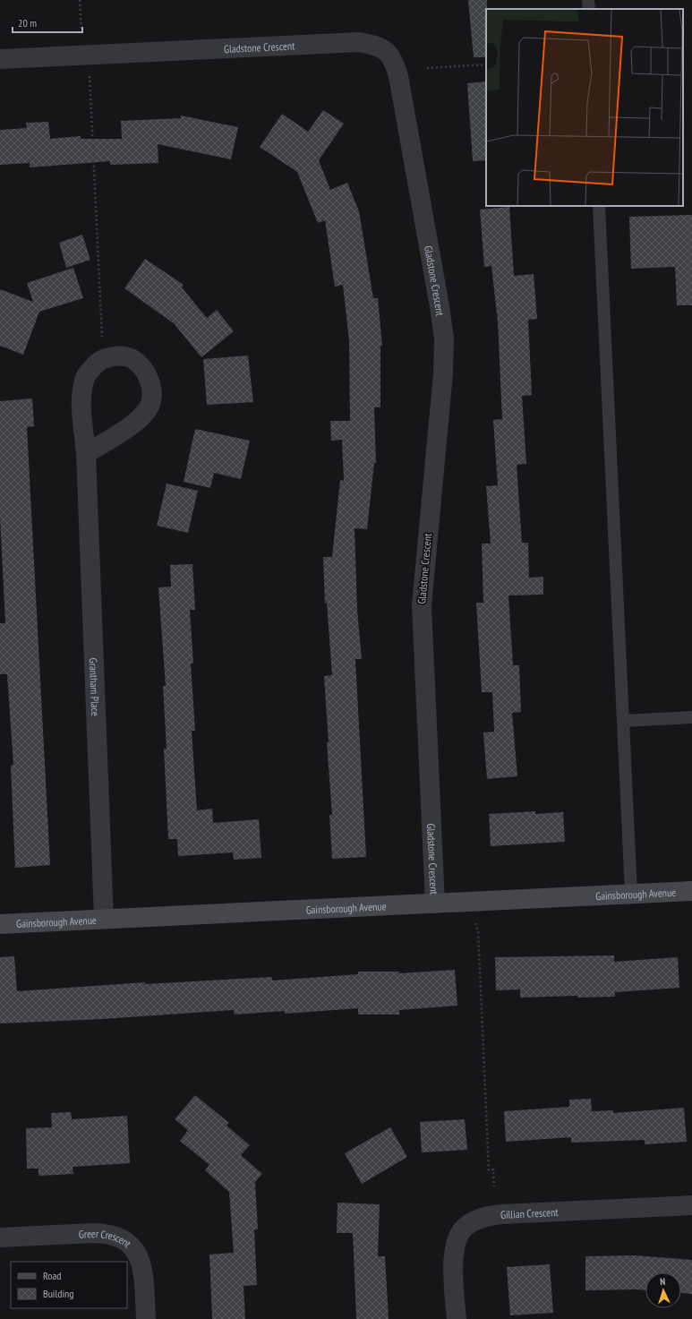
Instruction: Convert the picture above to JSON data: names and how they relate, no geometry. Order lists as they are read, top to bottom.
{
  "streets": {
    "street": [
      "Gladstone Crescent",
      "Grantham Place",
      "Gainsborough Avenue",
      "Gillian Crescent",
      "Greer Crescent"
    ]
  },
  "crossings": [
    ["Gladstone Crescent", "Gainsborough Avenue"],
    ["Grantham Place", "Gainsborough Avenue"]
  ],
  "legend": ["Road", "Building"],
  "scale_bar": "20 m",
  "north": "top"
}
